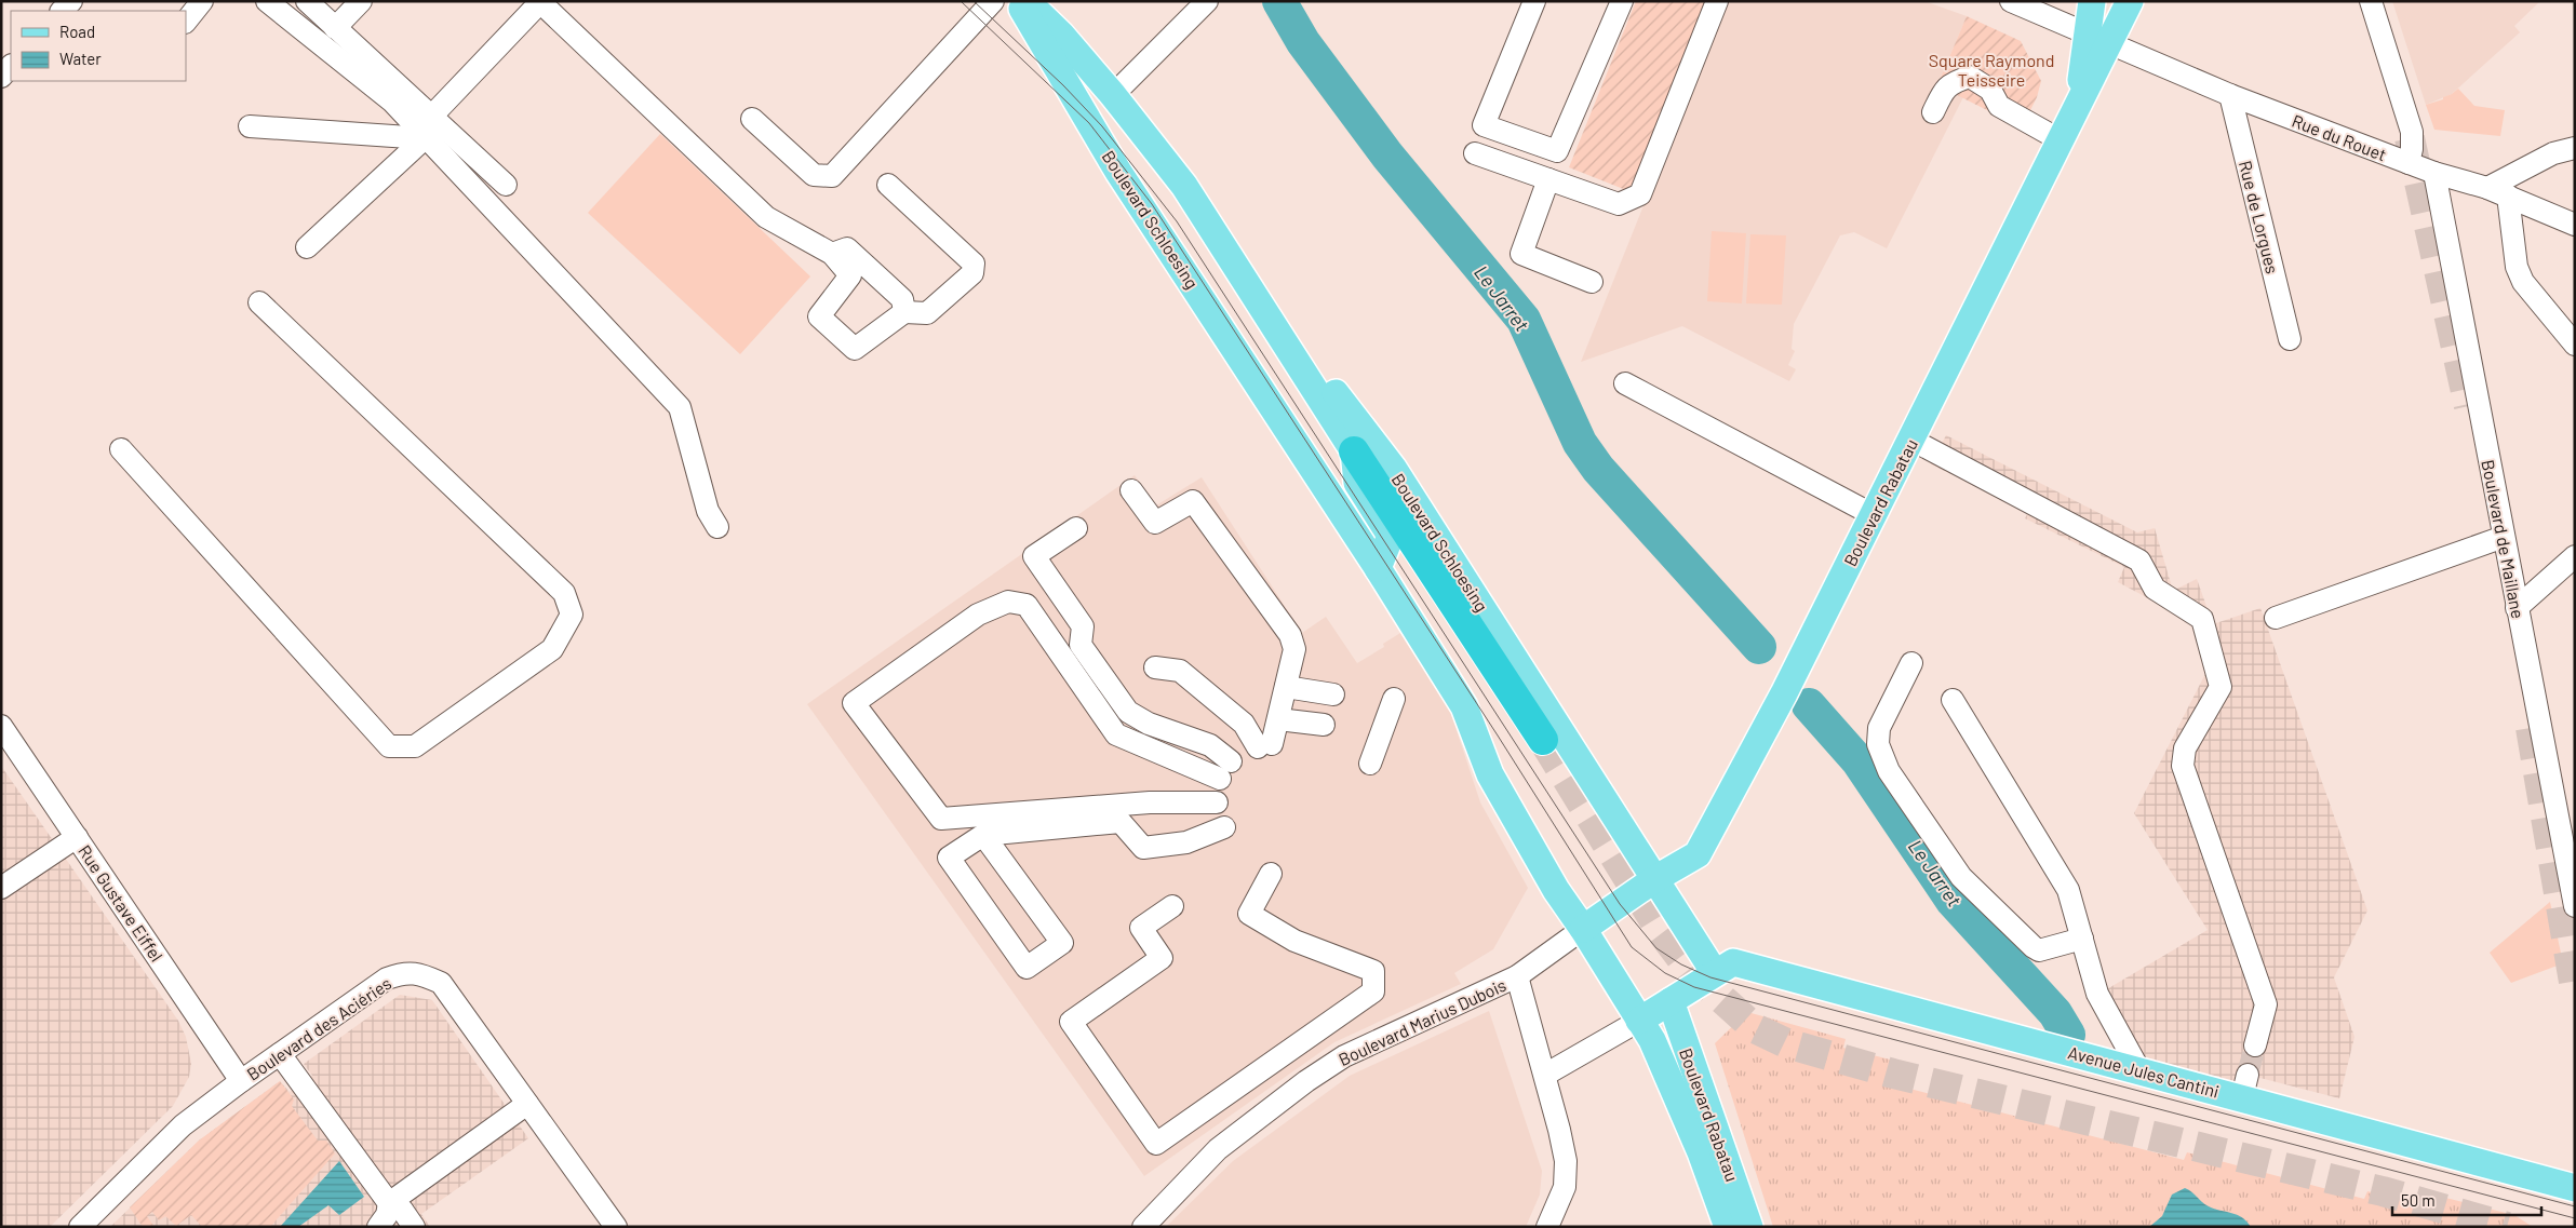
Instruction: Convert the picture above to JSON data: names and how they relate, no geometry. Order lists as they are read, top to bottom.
{
  "streets": {
    "main road": ["Boulevard Schloesing", "Boulevard Rabatau", "Avenue Jules Cantini"],
    "street": [
      "Rue du Rouet",
      "Rue de Lorgues",
      "Boulevard de Maillane",
      "Rue Gustave Eiffel",
      "Boulevard Marius Dubois",
      "Boulevard des Aciéries"
    ]
  },
  "crossings": [
    ["Rue du Rouet", "Rue de Lorgues"],
    ["Rue du Rouet", "Boulevard Rabatau"],
    ["Rue du Rouet", "Boulevard de Maillane"],
    ["Boulevard Schloesing", "Boulevard Rabatau"],
    ["Boulevard Schloesing", "Boulevard Marius Dubois"],
    ["Boulevard Schloesing", "Avenue Jules Cantini"],
    ["Boulevard Rabatau", "Boulevard Marius Dubois"],
    ["Boulevard Rabatau", "Avenue Jules Cantini"],
    ["Rue Gustave Eiffel", "Boulevard des Aciéries"]
  ],
  "water": ["Le Jarret"],
  "parks": ["Square Raymond Teisseire"],
  "legend": ["Road", "Water"],
  "scale_bar": "50 m"
}
